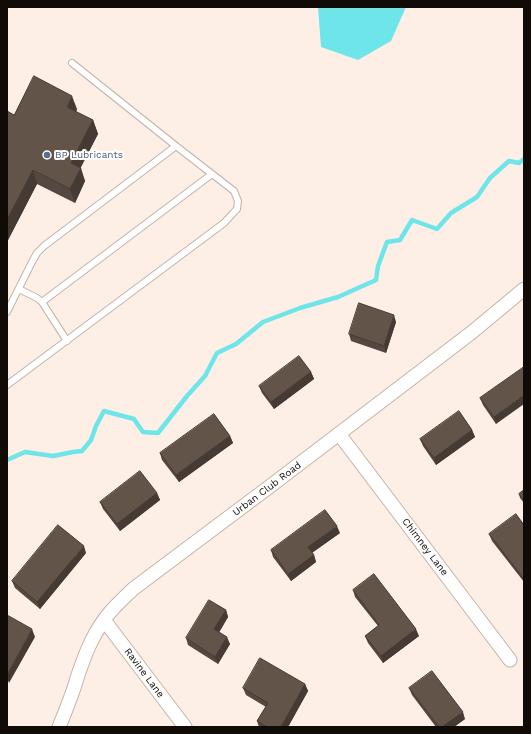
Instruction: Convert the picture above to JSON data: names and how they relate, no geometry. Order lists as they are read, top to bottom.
{
  "streets": {
    "street": ["Urban Club Road", "Chimney Lane", "Ravine Lane"]
  },
  "crossings": [
    ["Urban Club Road", "Chimney Lane"],
    ["Urban Club Road", "Ravine Lane"]
  ],
  "places": ["BP Lubricants"]
}
